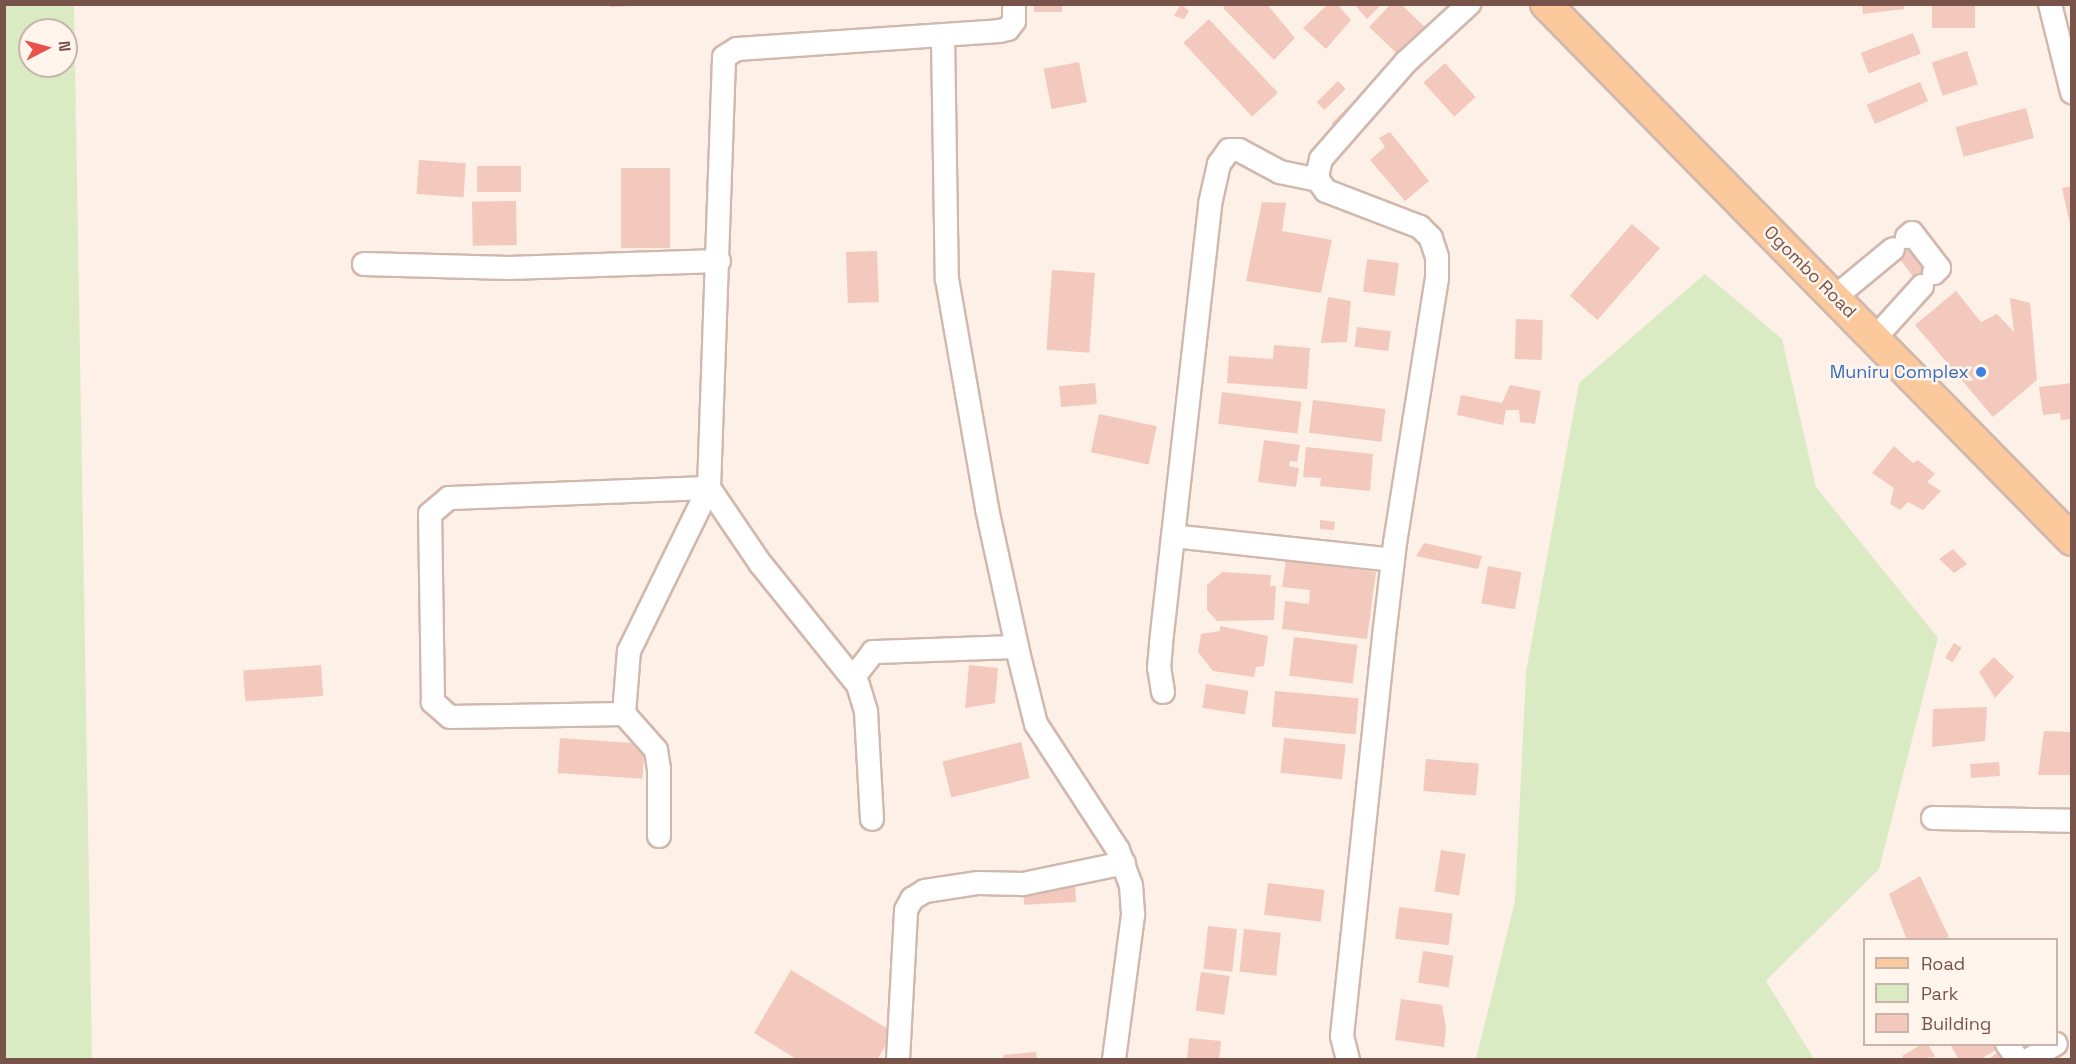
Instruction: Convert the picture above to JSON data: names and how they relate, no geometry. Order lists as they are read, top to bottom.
{
  "streets": {
    "main road": ["Ogombo Road"]
  },
  "places": ["Muniru Complex"],
  "legend": ["Road", "Park", "Building"],
  "north": "right"
}
